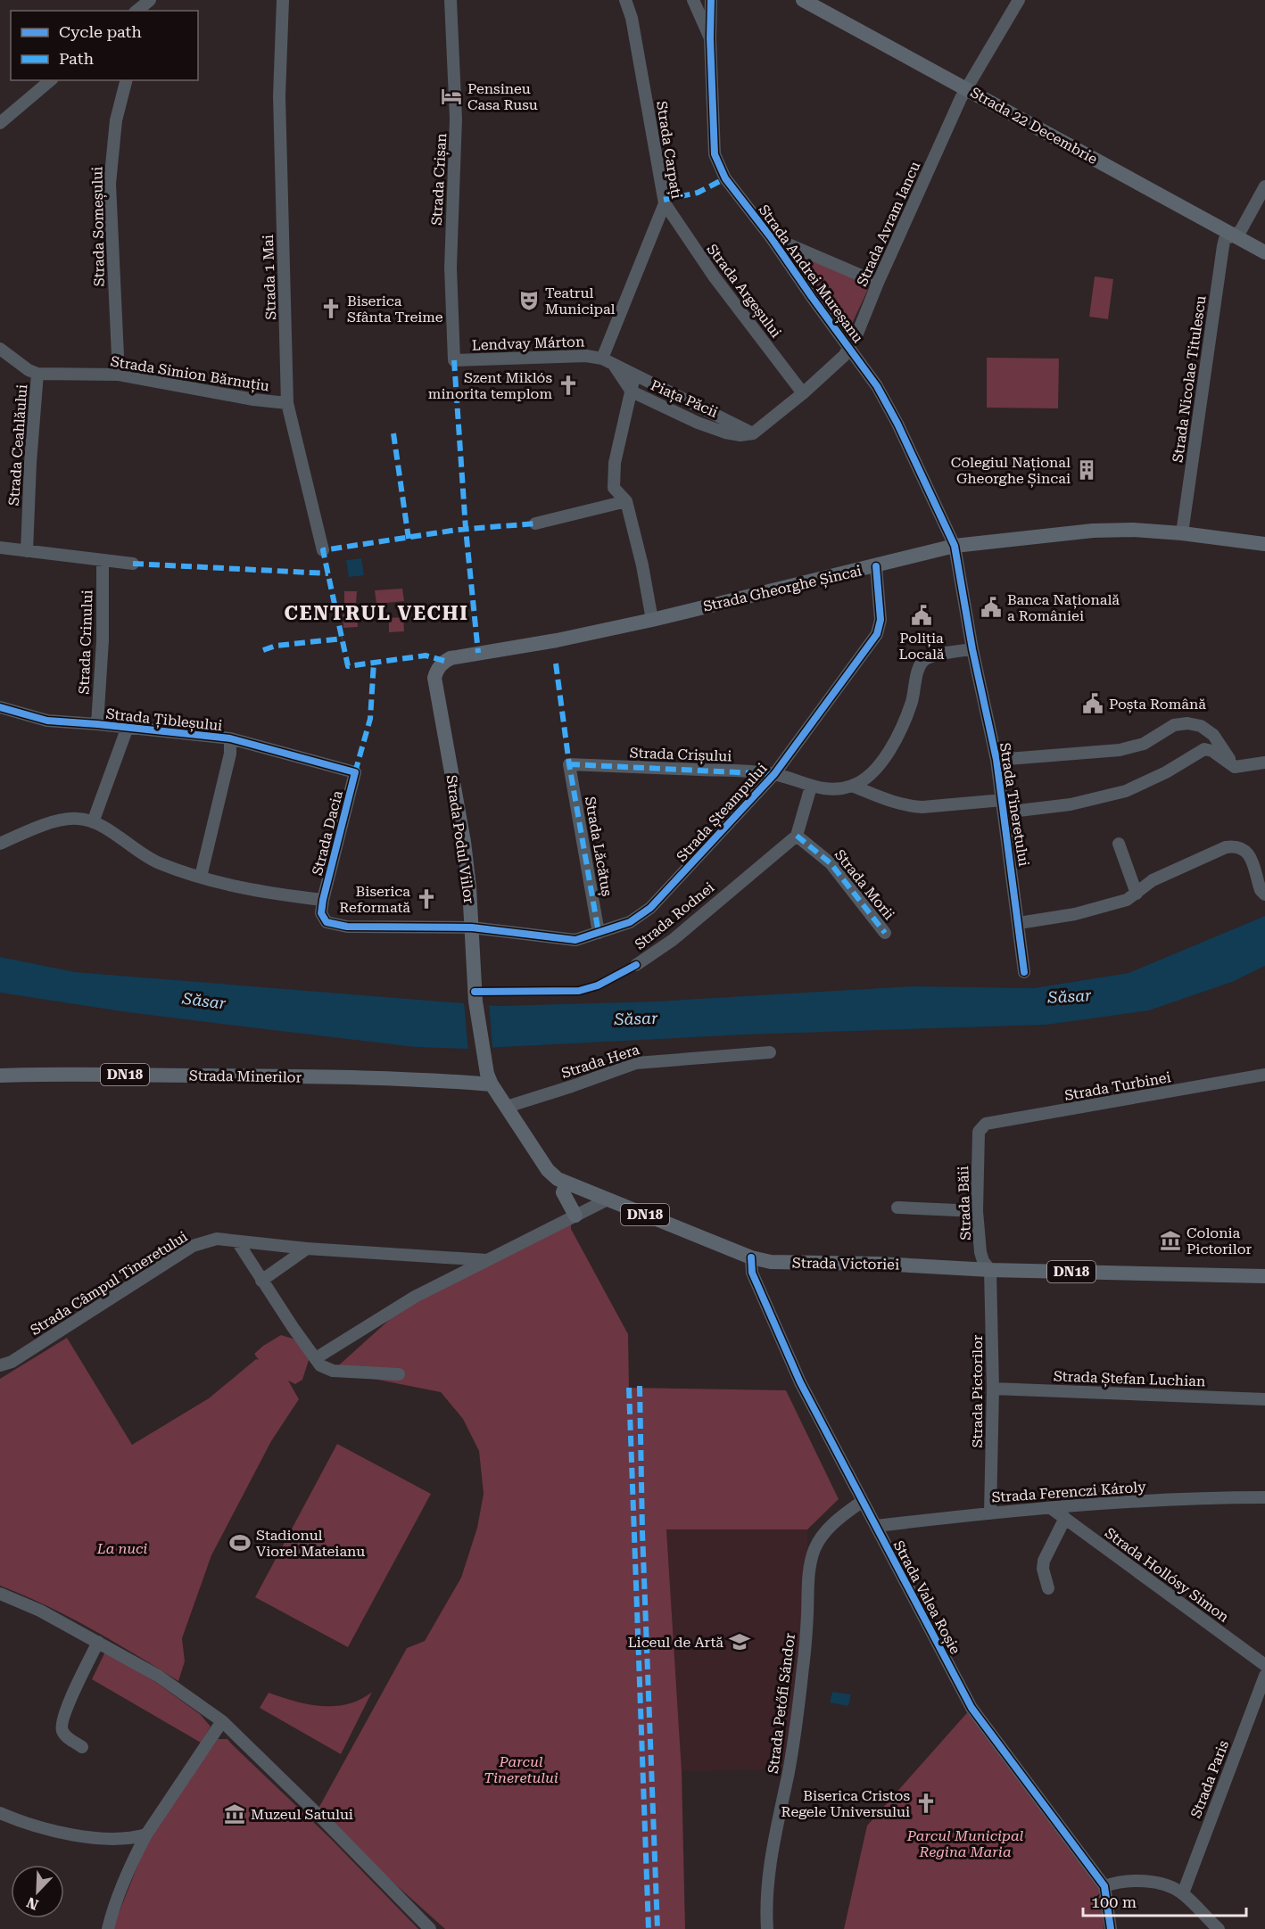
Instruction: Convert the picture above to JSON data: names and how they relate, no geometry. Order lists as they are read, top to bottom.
{
  "streets": {
    "main road": [
      "Strada 22 Decembrie",
      "Strada Gheorghe Șincai",
      "Strada Podul Viilor",
      "DN18",
      "Strada Minerilor",
      "Strada Victoriei"
    ],
    "street": [
      "Strada Carpați",
      "Strada Crișan",
      "Strada Avram Iancu",
      "Strada Someșului",
      "Strada Andrei Mureșanu",
      "Strada 1 Mai",
      "Strada Argeșului",
      "Lendvay Márton",
      "Strada Simion Bărnuțiu",
      "Strada Nicolae Titulescu",
      "Piața Păcii",
      "Strada Ceahlăului",
      "Strada Crinului",
      "Strada Țibleșului",
      "Strada Crișului",
      "Strada Tineretului",
      "Strada Șteampului",
      "Strada Dacia",
      "Strada Lăcătuș",
      "Strada Morii",
      "Strada Rodnei",
      "Strada Hera",
      "Strada Turbinei",
      "Strada Băii",
      "Strada Câmpul Tineretului",
      "Strada Ștefan Luchian",
      "Strada Pictorilor",
      "Strada Ferenczi Károly",
      "Strada Hollósy Simon",
      "Strada Valea Roșie",
      "Strada Petőfi Sándor",
      "Strada Paris"
    ]
  },
  "crossings": [
    ["Strada 22 Decembrie", "Strada Avram Iancu"],
    ["Strada 22 Decembrie", "Strada Nicolae Titulescu"],
    ["Strada Carpați", "Strada Argeșului"],
    ["Strada Carpați", "Lendvay Márton"],
    ["Strada Crișan", "Lendvay Márton"],
    ["Strada Avram Iancu", "Strada Andrei Mureșanu"],
    ["Strada Avram Iancu", "Strada Argeșului"],
    ["Strada Avram Iancu", "Piața Păcii"],
    ["Strada Someșului", "Strada Simion Bărnuțiu"],
    ["Strada Andrei Mureșanu", "Strada Gheorghe Șincai"],
    ["Strada Andrei Mureșanu", "Strada Tineretului"],
    ["Strada 1 Mai", "Strada Simion Bărnuțiu"],
    ["Strada Simion Bărnuțiu", "Strada Ceahlăului"],
    ["Strada Nicolae Titulescu", "Strada Gheorghe Șincai"],
    ["Piața Păcii", "Strada Gheorghe Șincai"],
    ["Strada Gheorghe Șincai", "Strada Tineretului"],
    ["Strada Gheorghe Șincai", "Strada Șteampului"],
    ["Strada Gheorghe Șincai", "Strada Podul Viilor"],
    ["Strada Crinului", "Strada Țibleșului"],
    ["Strada Țibleșului", "Strada Dacia"],
    ["Strada Crișului", "Strada Șteampului"],
    ["Strada Crișului", "Strada Lăcătuș"],
    ["Strada Șteampului", "Strada Dacia"],
    ["Strada Șteampului", "Strada Podul Viilor"],
    ["Strada Șteampului", "Strada Lăcătuș"],
    ["Strada Podul Viilor", "Strada Minerilor"],
    ["Strada Podul Viilor", "Strada Victoriei"],
    ["Strada Morii", "Strada Rodnei"],
    ["Strada Hera", "Strada Victoriei"],
    ["Strada Minerilor", "Strada Victoriei"],
    ["Strada Turbinei", "Strada Băii"],
    ["Strada Băii", "Strada Victoriei"],
    ["Strada Băii", "Strada Pictorilor"],
    ["Strada Victoriei", "Strada Pictorilor"],
    ["Strada Victoriei", "Strada Valea Roșie"],
    ["Strada Ștefan Luchian", "Strada Pictorilor"],
    ["Strada Pictorilor", "Strada Ferenczi Károly"],
    ["Strada Ferenczi Károly", "Strada Hollósy Simon"],
    ["Strada Ferenczi Károly", "Strada Valea Roșie"],
    ["Strada Valea Roșie", "Strada Petőfi Sándor"]
  ],
  "districts": ["CENTRUL VECHI"],
  "water": ["Săsar"],
  "parks": ["La nuci", "Parcul Tineretului", "Parcul Municipal Regina Maria"],
  "places": {
    "hotel": ["Pensineu Casa Rusu"],
    "theatre": ["Teatrul Municipal"],
    "church": [
      "Biserica Sfânta Treime",
      "Szent Miklós minorita templom",
      "Biserica Reformată",
      "Biserica Cristos Regele Universului"
    ],
    "building": ["Colegiul Național Gheorghe Șincai"],
    "public building": ["Banca Națională a României", "Poliția Locală", "Poșta Română"],
    "museum": ["Colonia Pictorilor", "Muzeul Satului"],
    "sports": ["Stadionul Viorel Mateianu"],
    "school or university": ["Liceul de Artă"]
  },
  "legend": ["Cycle path", "Path"],
  "scale_bar": "100 m",
  "north": "bottom left"
}
